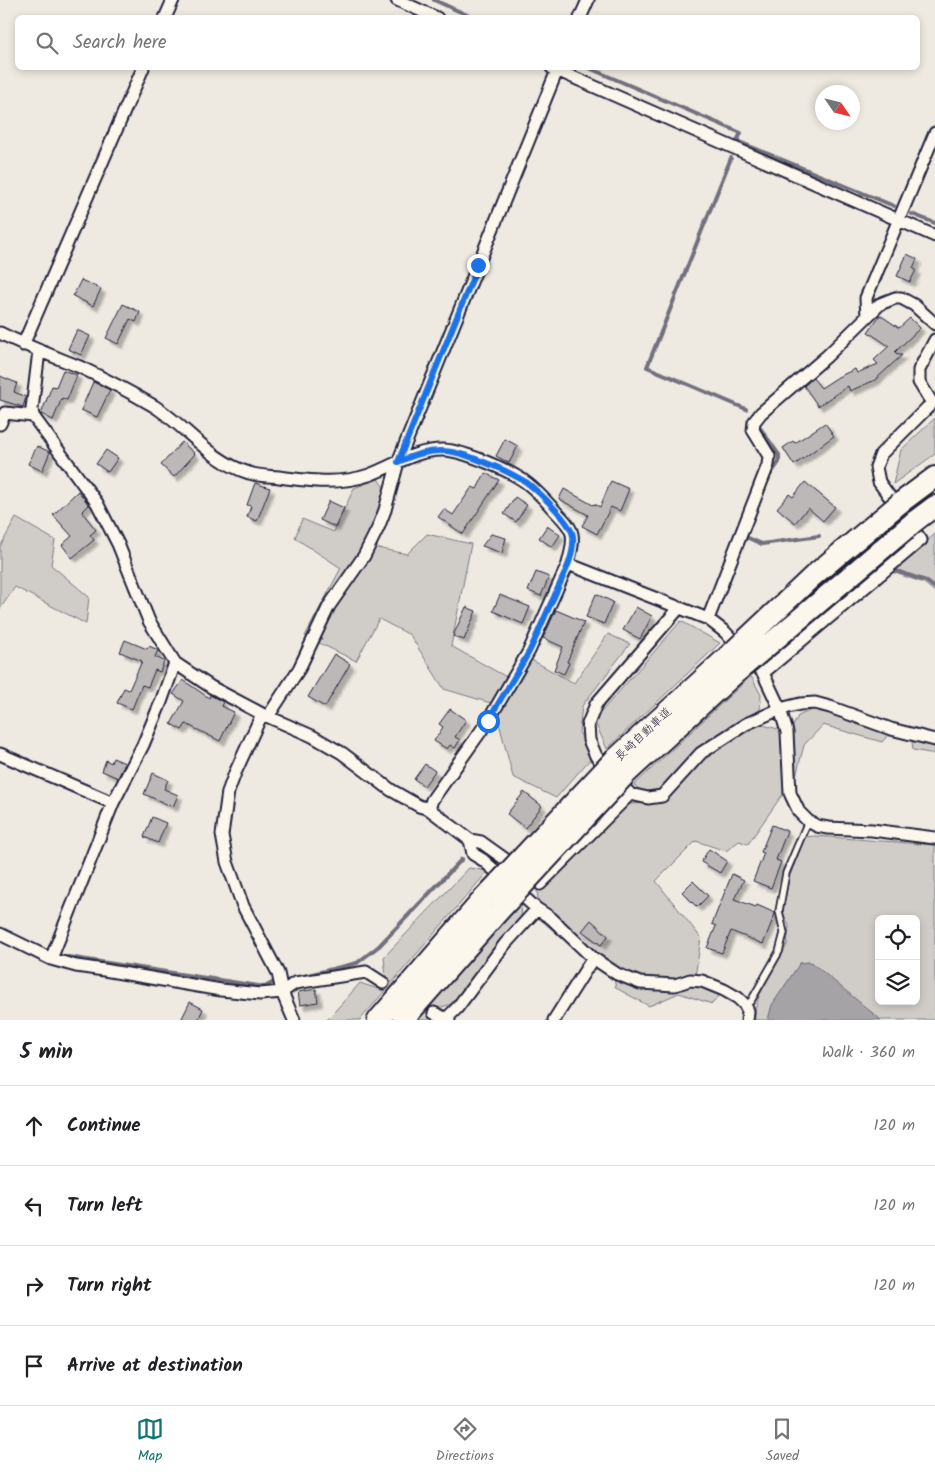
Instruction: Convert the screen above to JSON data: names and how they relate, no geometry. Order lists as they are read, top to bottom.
{
  "streets": {
    "highway": ["長崎自動車道"]
  },
  "north": "bottom right",
  "page": {
    "search": "Search here",
    "heading": ["5 min", "Walk · 360 m"],
    "list": [
      ["Continue", "120 m"],
      ["Turn left", "120 m"],
      ["Turn right", "120 m"],
      "Arrive at destination"
    ],
    "nav": ["Map", "Directions", "Saved"]
  }
}
